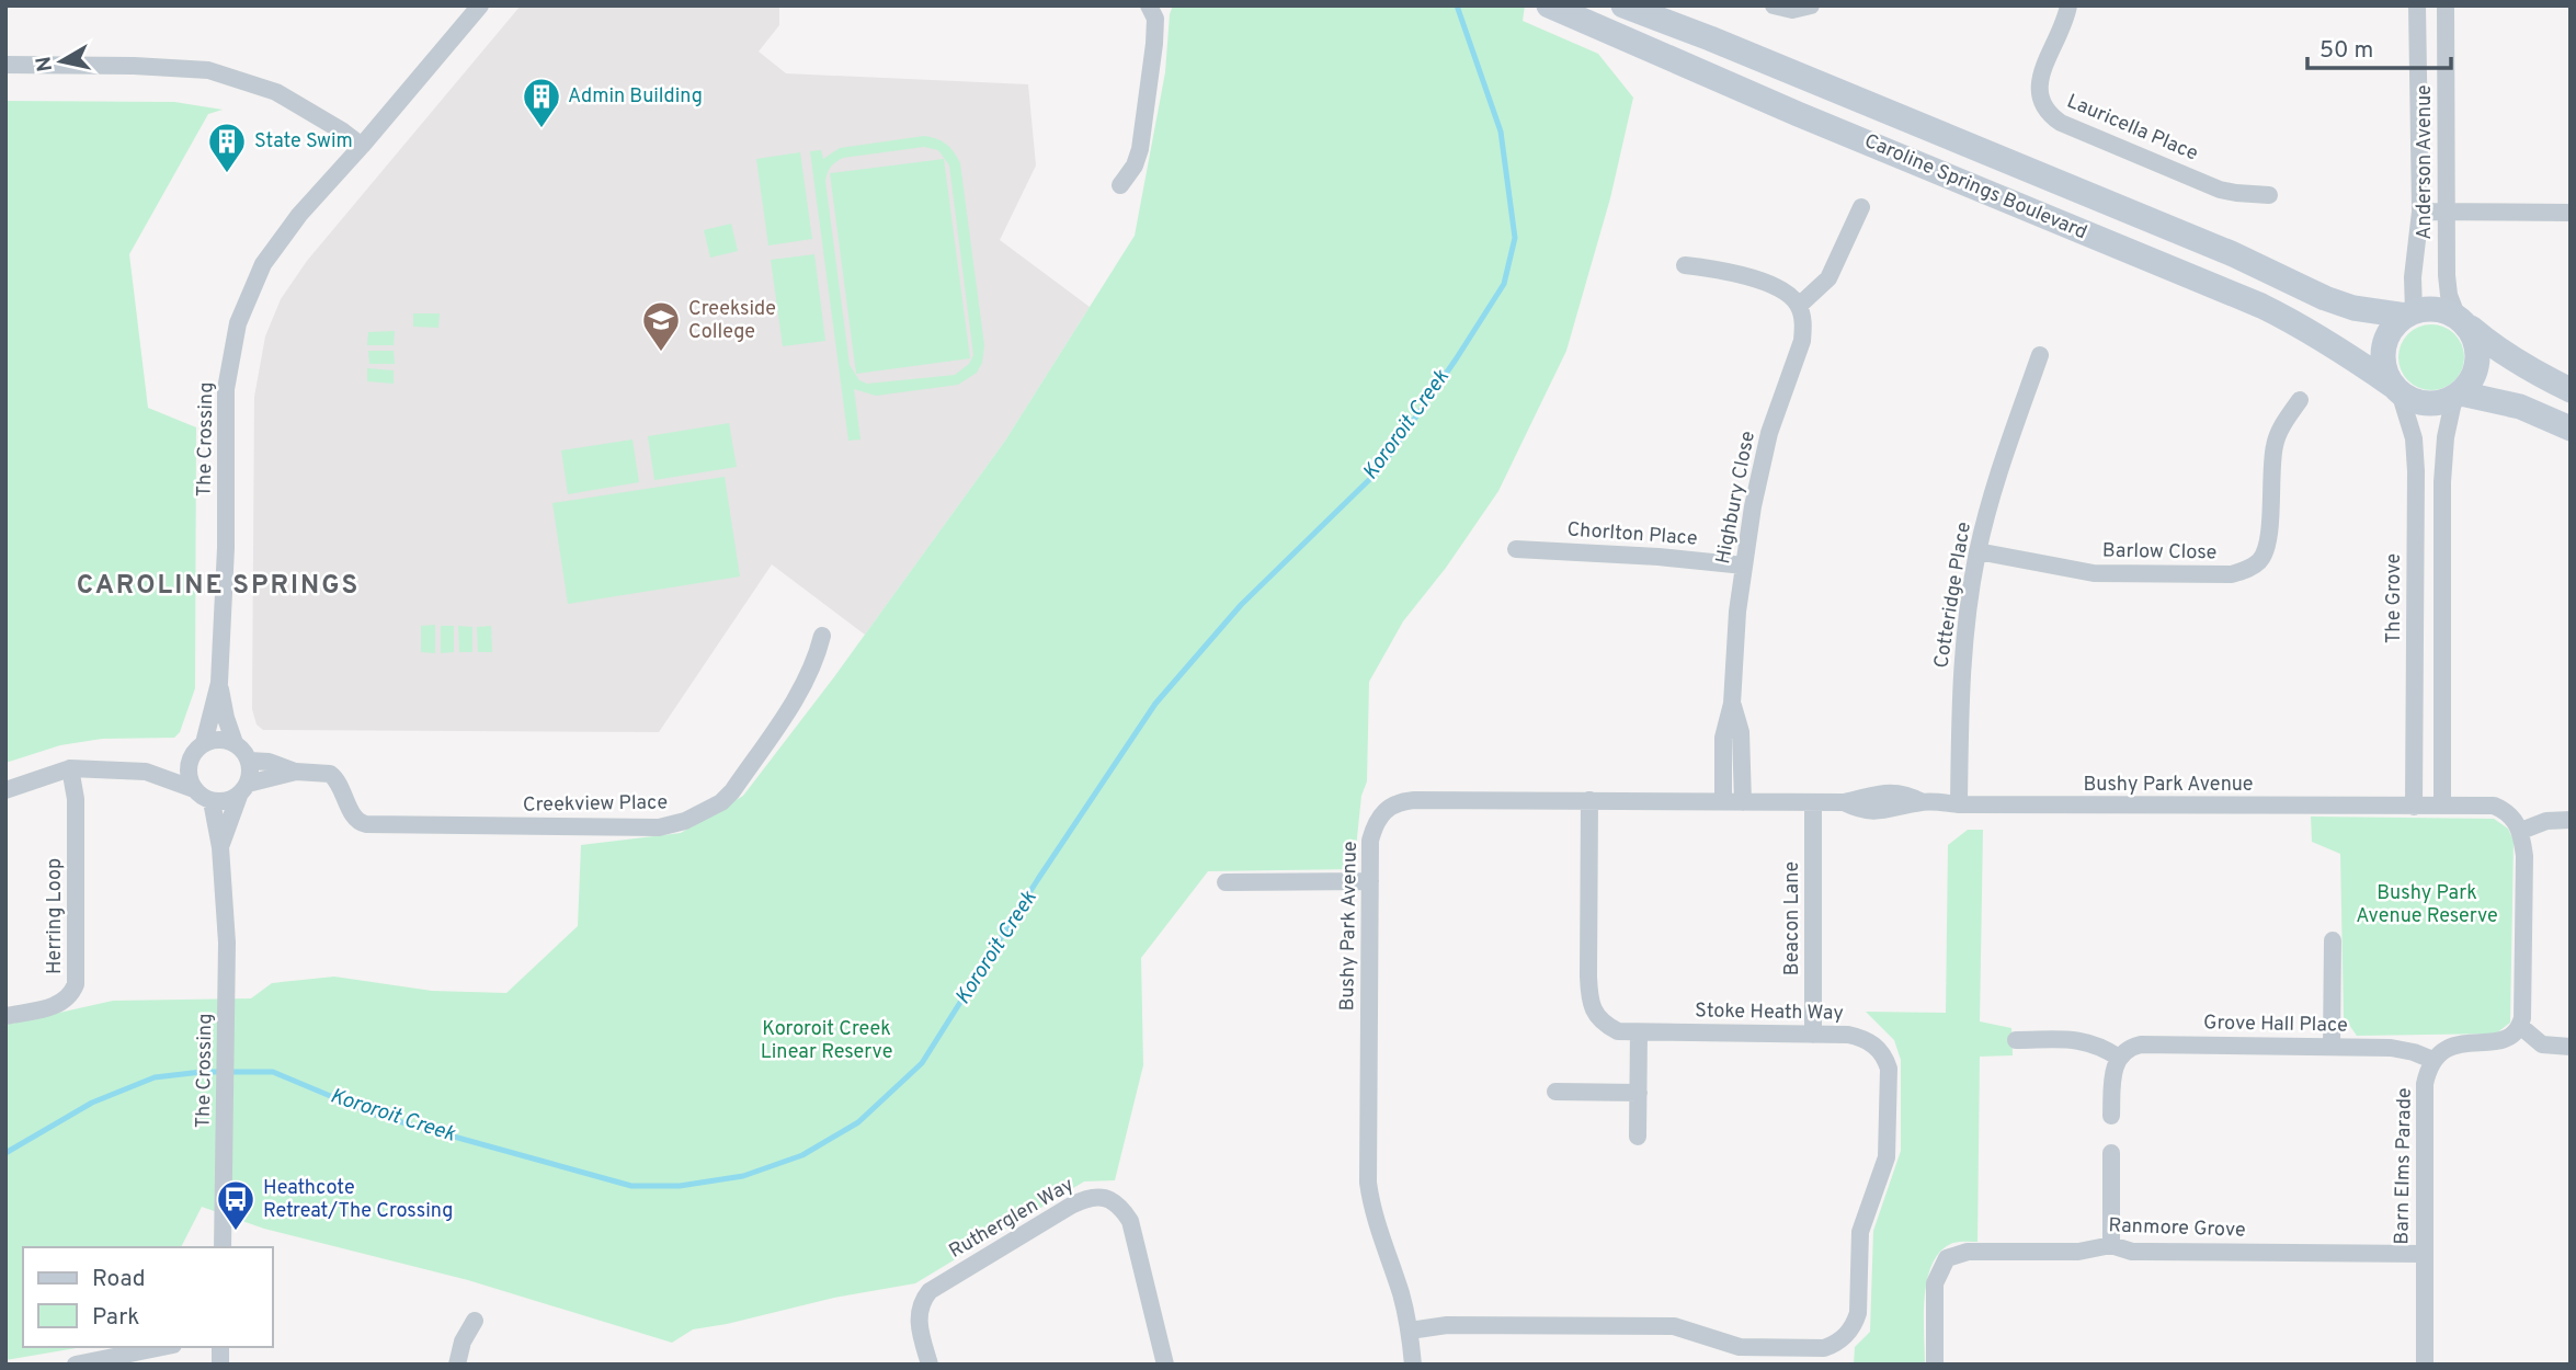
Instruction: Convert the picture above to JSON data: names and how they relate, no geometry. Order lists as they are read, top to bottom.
{
  "streets": {
    "main road": ["Caroline Springs Boulevard"],
    "street": [
      "Lauricella Place",
      "Anderson Avenue",
      "The Crossing",
      "Highbury Close",
      "Chorlton Place",
      "Barlow Close",
      "Cotteridge Place",
      "The Grove",
      "Bushy Park Avenue",
      "Creekview Place",
      "Herring Loop",
      "Beacon Lane",
      "Stoke Heath Way",
      "Grove Hall Place",
      "Barn Elms Parade",
      "Rutherglen Way",
      "Ranmore Grove"
    ]
  },
  "crossings": [
    ["Anderson Avenue", "Caroline Springs Boulevard"],
    ["Anderson Avenue", "The Grove"],
    ["Caroline Springs Boulevard", "The Grove"],
    ["The Crossing", "Creekview Place"],
    ["Highbury Close", "Chorlton Place"],
    ["Highbury Close", "Bushy Park Avenue"],
    ["Barlow Close", "Cotteridge Place"],
    ["Cotteridge Place", "Bushy Park Avenue"],
    ["The Grove", "Bushy Park Avenue"],
    ["Bushy Park Avenue", "Beacon Lane"],
    ["Bushy Park Avenue", "Stoke Heath Way"],
    ["Beacon Lane", "Stoke Heath Way"],
    ["Grove Hall Place", "Barn Elms Parade"],
    ["Barn Elms Parade", "Ranmore Grove"]
  ],
  "districts": ["CAROLINE SPRINGS"],
  "water": ["Kororoit Creek"],
  "parks": ["Bushy Park Avenue Reserve", "Kororoit Creek Linear Reserve"],
  "places": {
    "building": ["Admin Building", "State Swim"],
    "school or university": ["Creekside College"],
    "bus stop": ["Heathcote Retreat/The Crossing"]
  },
  "legend": ["Road", "Park"],
  "scale_bar": "50 m",
  "north": "left"
}
